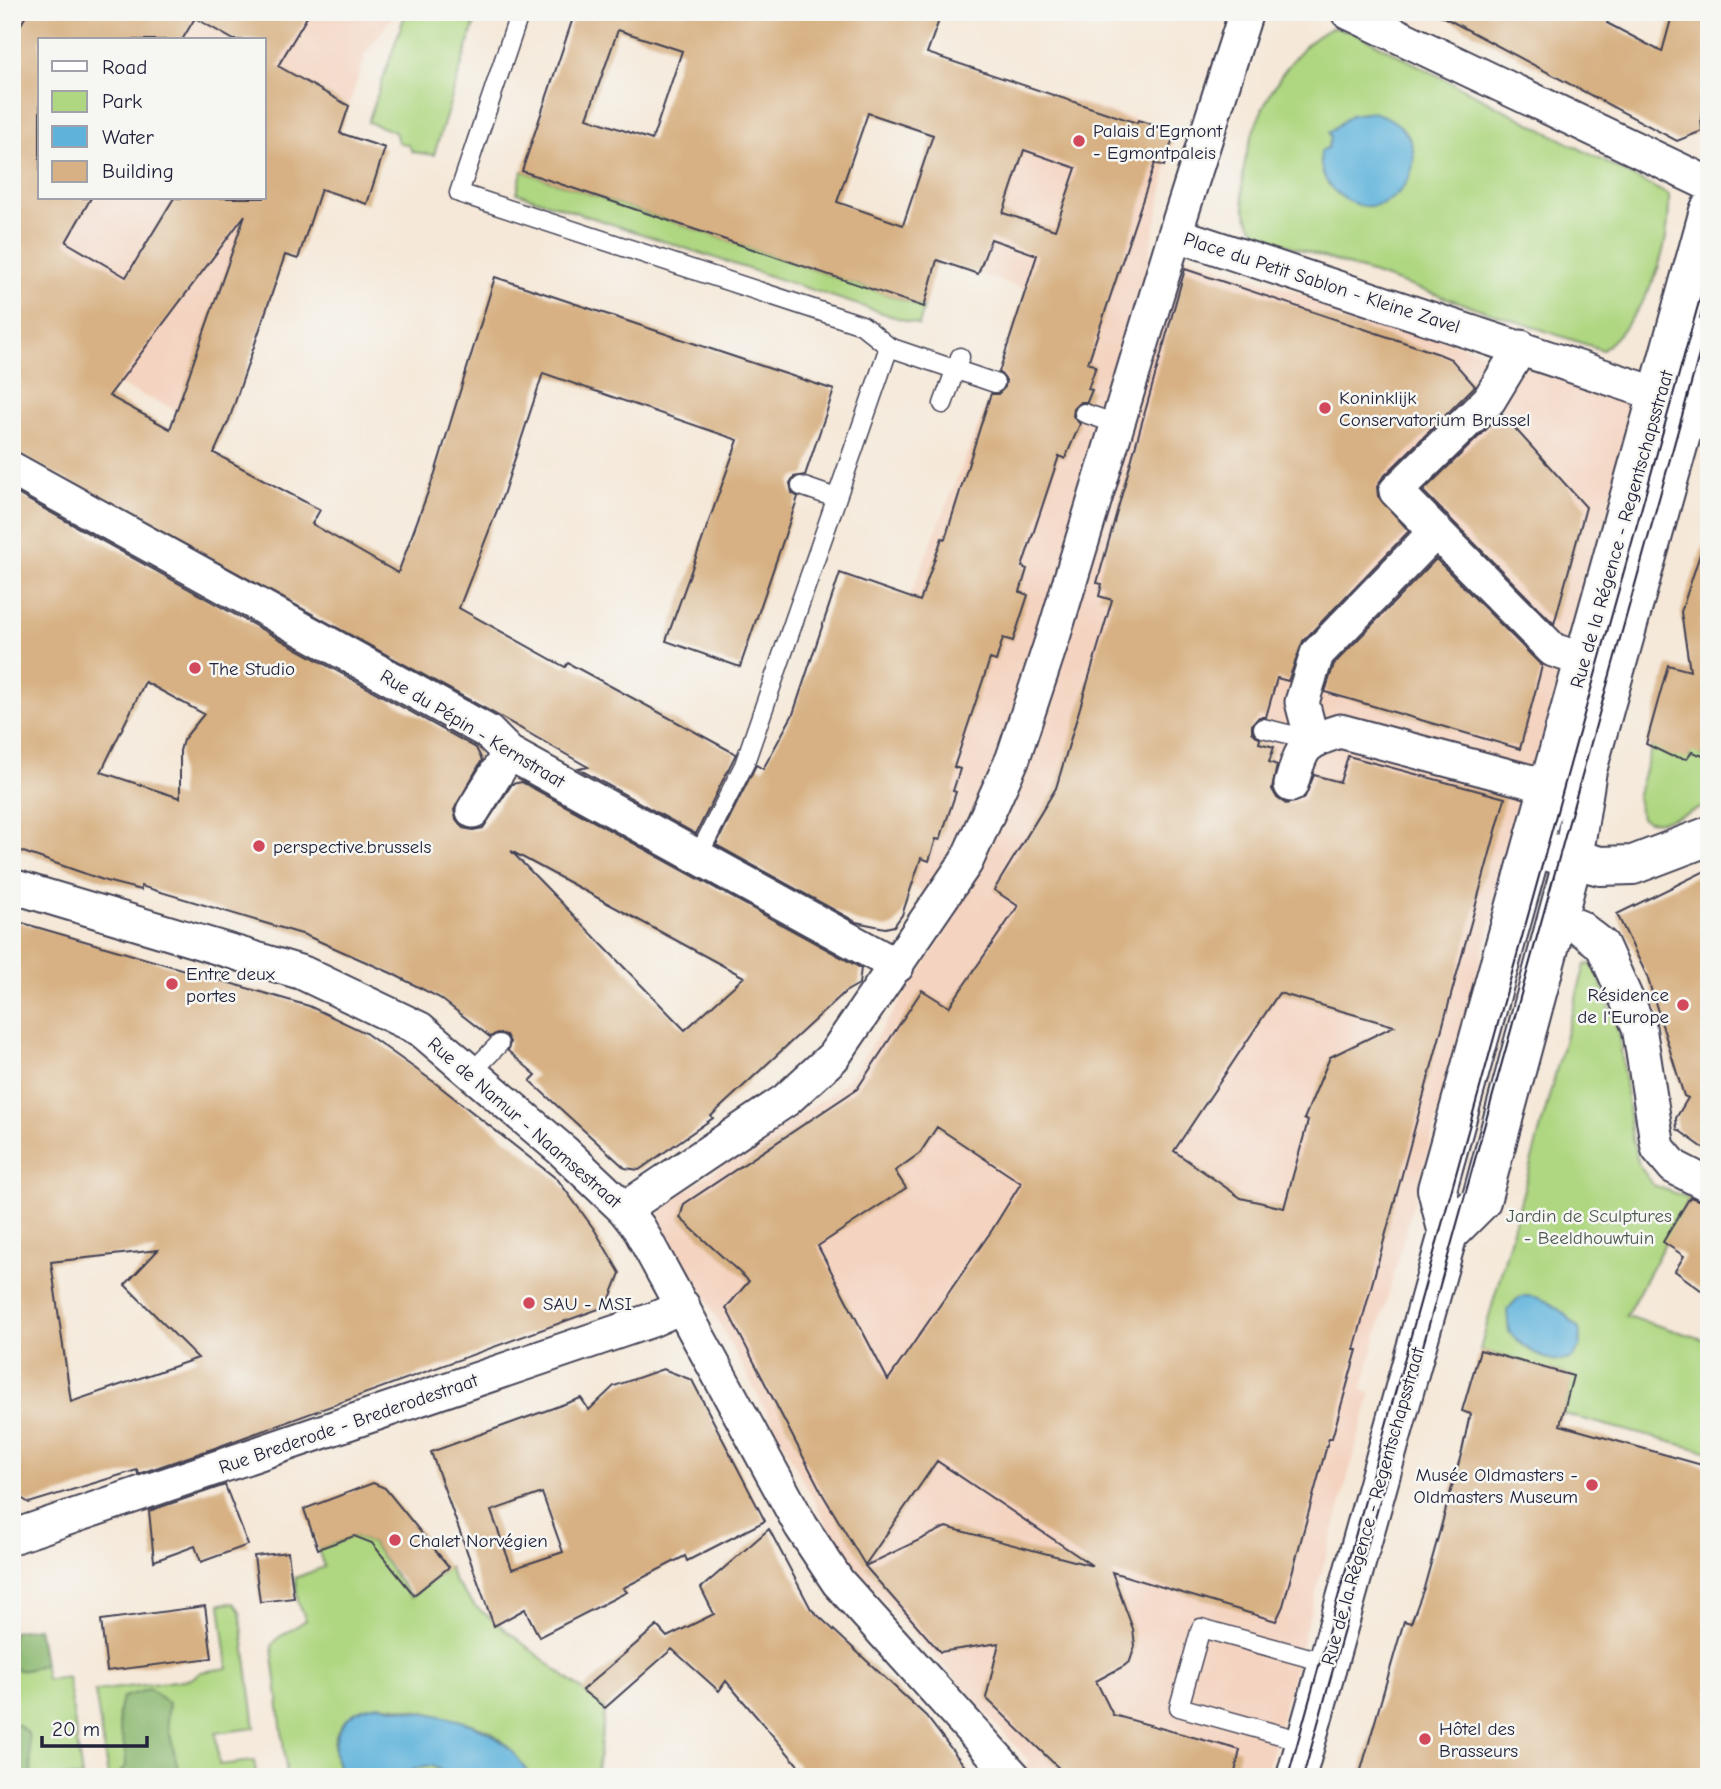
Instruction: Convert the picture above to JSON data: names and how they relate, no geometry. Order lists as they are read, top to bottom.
{
  "streets": {
    "street": [
      "Place du Petit Sablon - Kleine Zavel",
      "Rue de la Régence - Regentschapsstraat",
      "Rue du Pépin - Kernstraat",
      "Rue de Namur - Naamsestraat",
      "Rue Brederode - Brederodestraat"
    ]
  },
  "crossings": [
    ["Place du Petit Sablon - Kleine Zavel", "Rue de la Régence - Regentschapsstraat"],
    ["Rue de Namur - Naamsestraat", "Rue Brederode - Brederodestraat"]
  ],
  "parks": ["Jardin de Sculptures - Beeldhouwtuin"],
  "places": [
    "Palais d'Egmont - Egmontpaleis",
    "Koninklijk Conservatorium Brussel",
    "The Studio",
    "perspective.brussels",
    "Entre deux portes",
    "Résidence de l'Europe",
    "SAU - MSI",
    "Musée Oldmasters - Oldmasters Museum",
    "Chalet Norvégien",
    "Hôtel des Brasseurs"
  ],
  "legend": [
    "Road",
    "Park",
    "Water",
    "Building"
  ],
  "scale_bar": "20 m"
}
